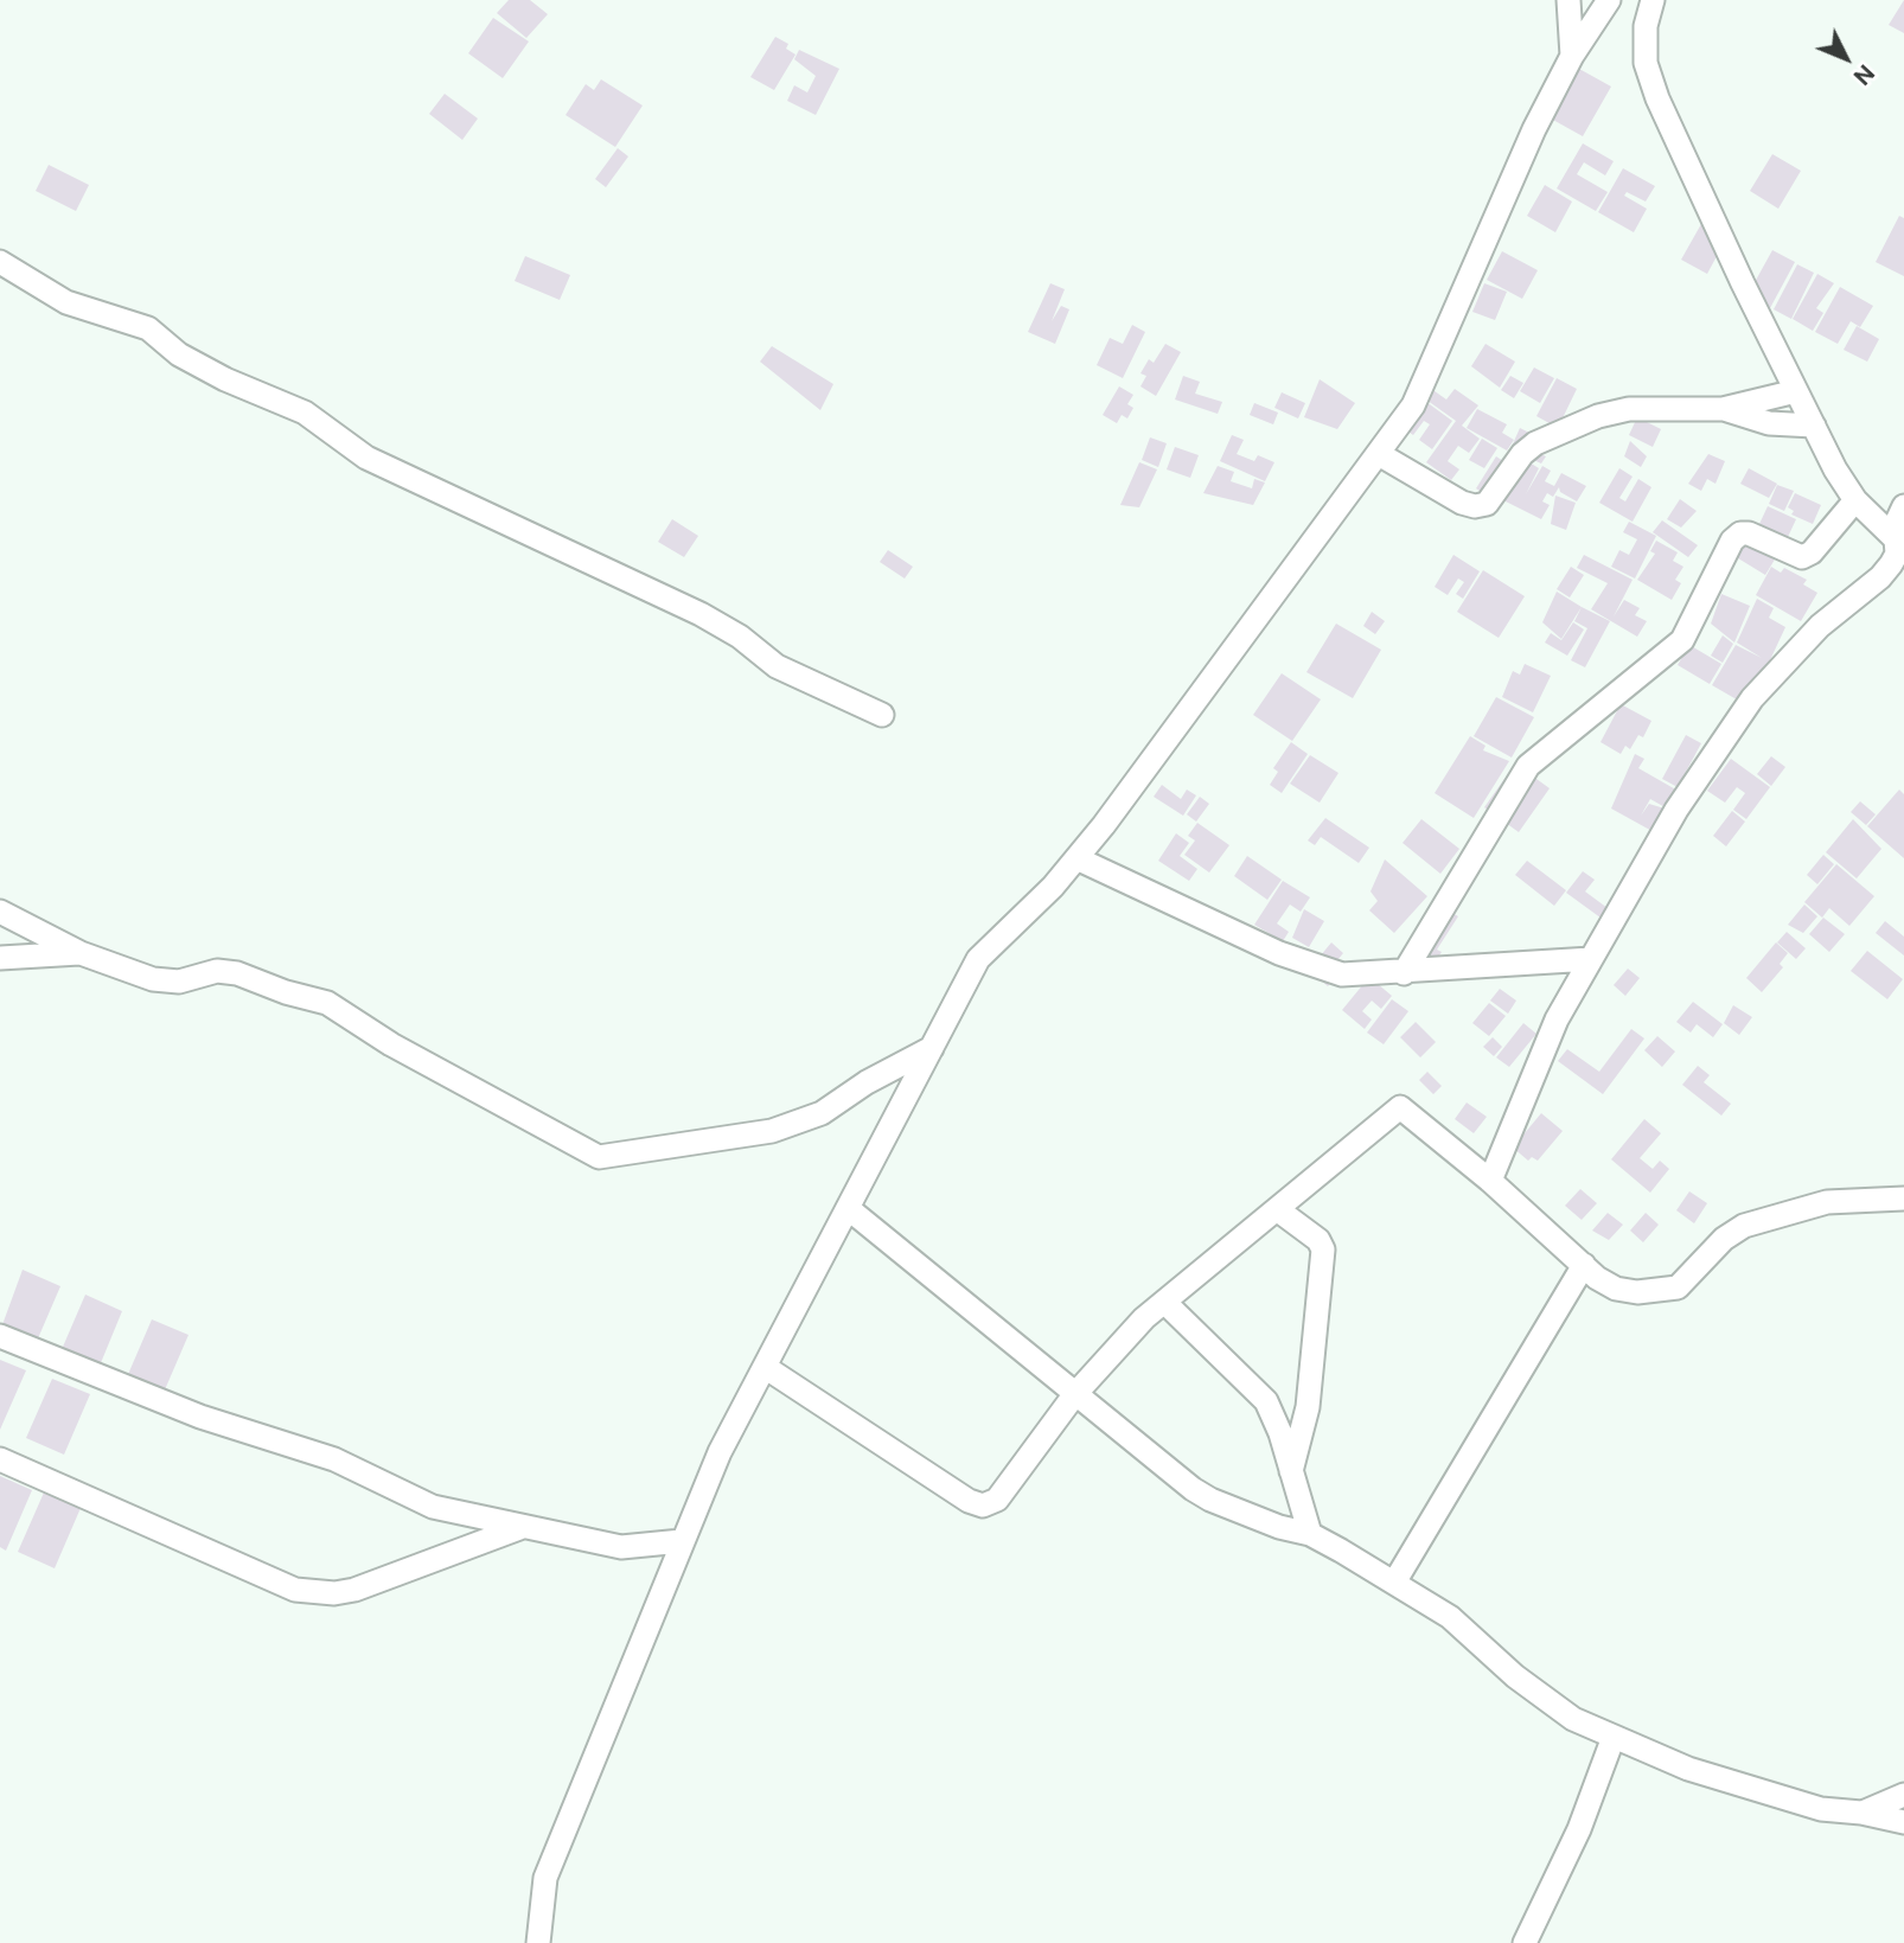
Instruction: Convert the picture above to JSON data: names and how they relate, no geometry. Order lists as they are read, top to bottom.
{
  "north": "bottom right"
}
